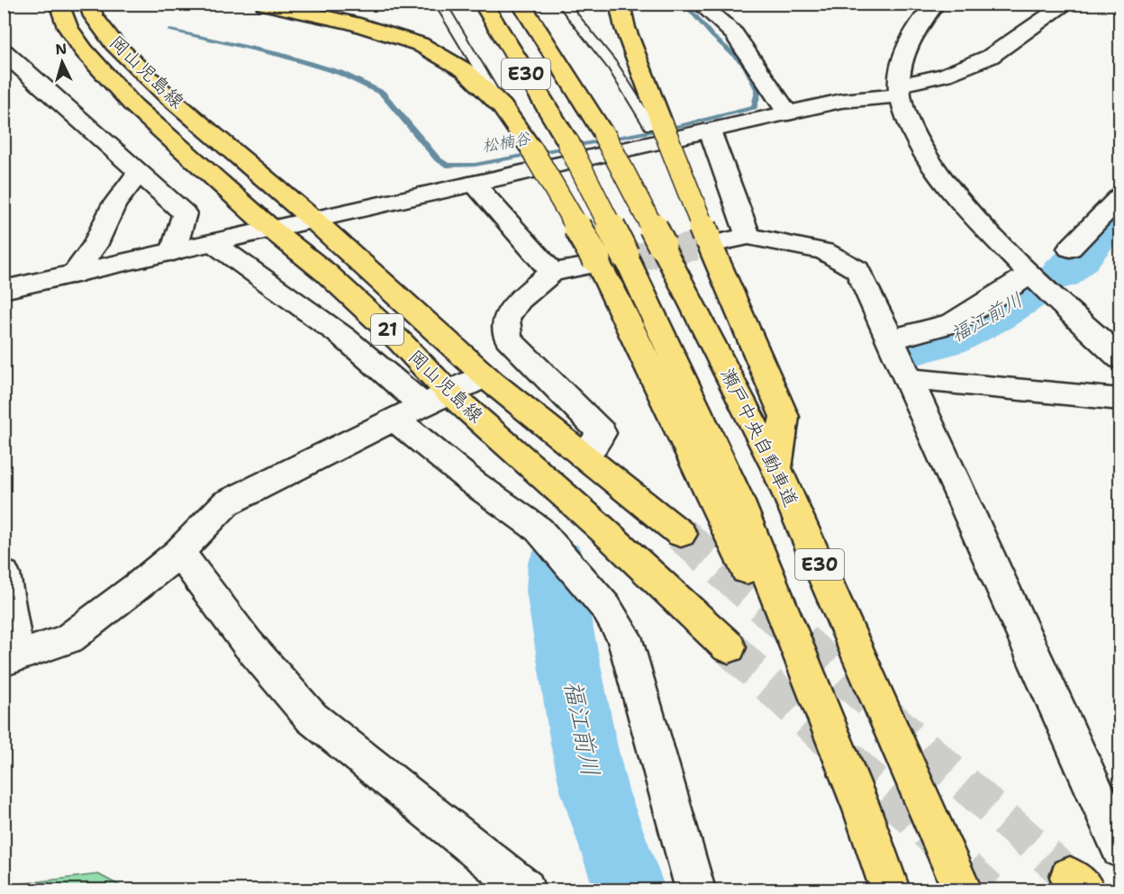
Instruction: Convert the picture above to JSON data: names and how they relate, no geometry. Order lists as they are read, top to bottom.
{
  "streets": {
    "main road": [
      "岡山児島線",
      "E30",
      "21",
      "瀬戸中央自動車道"
    ]
  },
  "water": ["松楠谷", "福江前川"],
  "north": "top"
}
